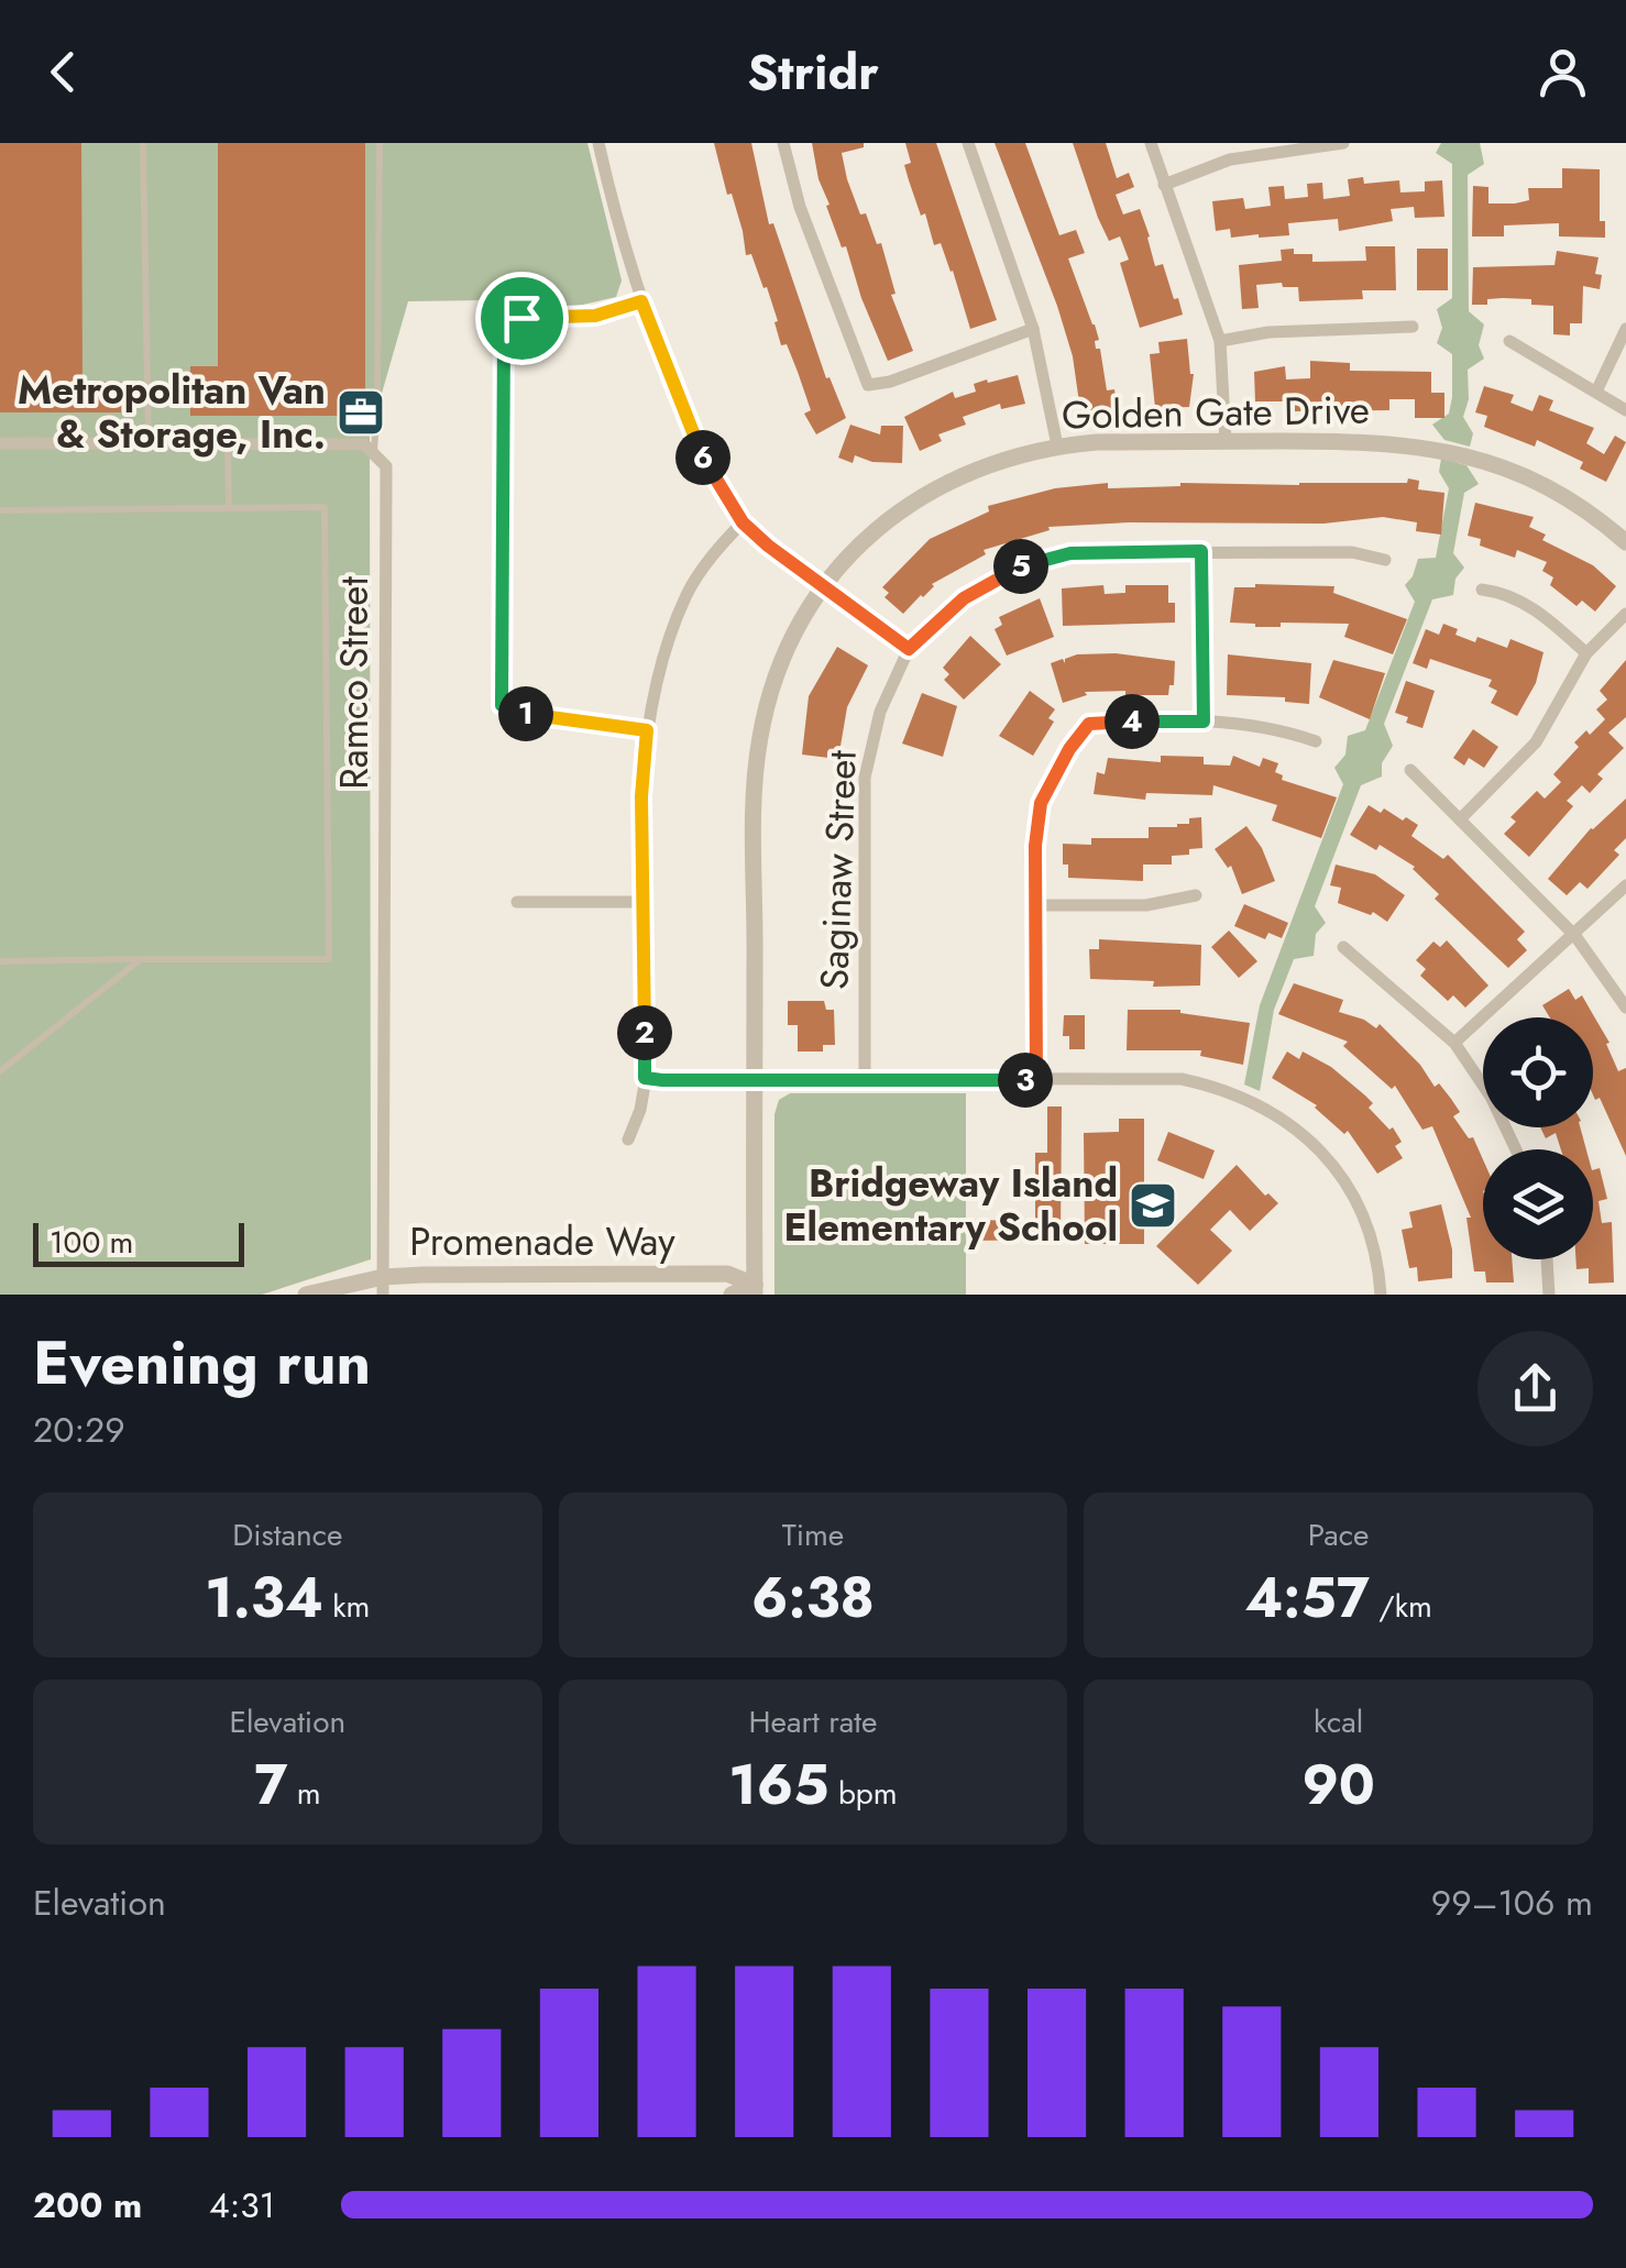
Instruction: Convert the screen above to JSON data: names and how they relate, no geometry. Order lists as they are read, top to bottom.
{
  "streets": {
    "street": [
      "Golden Gate Drive",
      "Ramco Street",
      "Saginaw Street",
      "Promenade Way"
    ]
  },
  "crossings": [
    ["Golden Gate Drive", "Promenade Way"],
    ["Ramco Street", "Promenade Way"]
  ],
  "places": {
    "office": ["Metropolitan Van & Storage, Inc."],
    "school or university": ["Bridgeway Island Elementary School"]
  },
  "scale_bar": "100 m",
  "page": {
    "header": "Stridr",
    "pins": [
      "6",
      "5",
      "1",
      "4",
      "2",
      "3"
    ],
    "scale": "100 m",
    "heading": ["Evening run", "20:29"],
    "stats": [
      ["Distance", "1.34 km"],
      ["Time", "6:38"],
      ["Pace", "4:57 /km"],
      ["Elevation", "7 m"],
      ["Heart rate", "165 bpm"],
      ["kcal", "90"]
    ],
    "chart": ["Elevation", "99–106 m"],
    "list": [
      {
        "name": "200 m",
        "note": "4:31"
      }
    ]
  }
}
